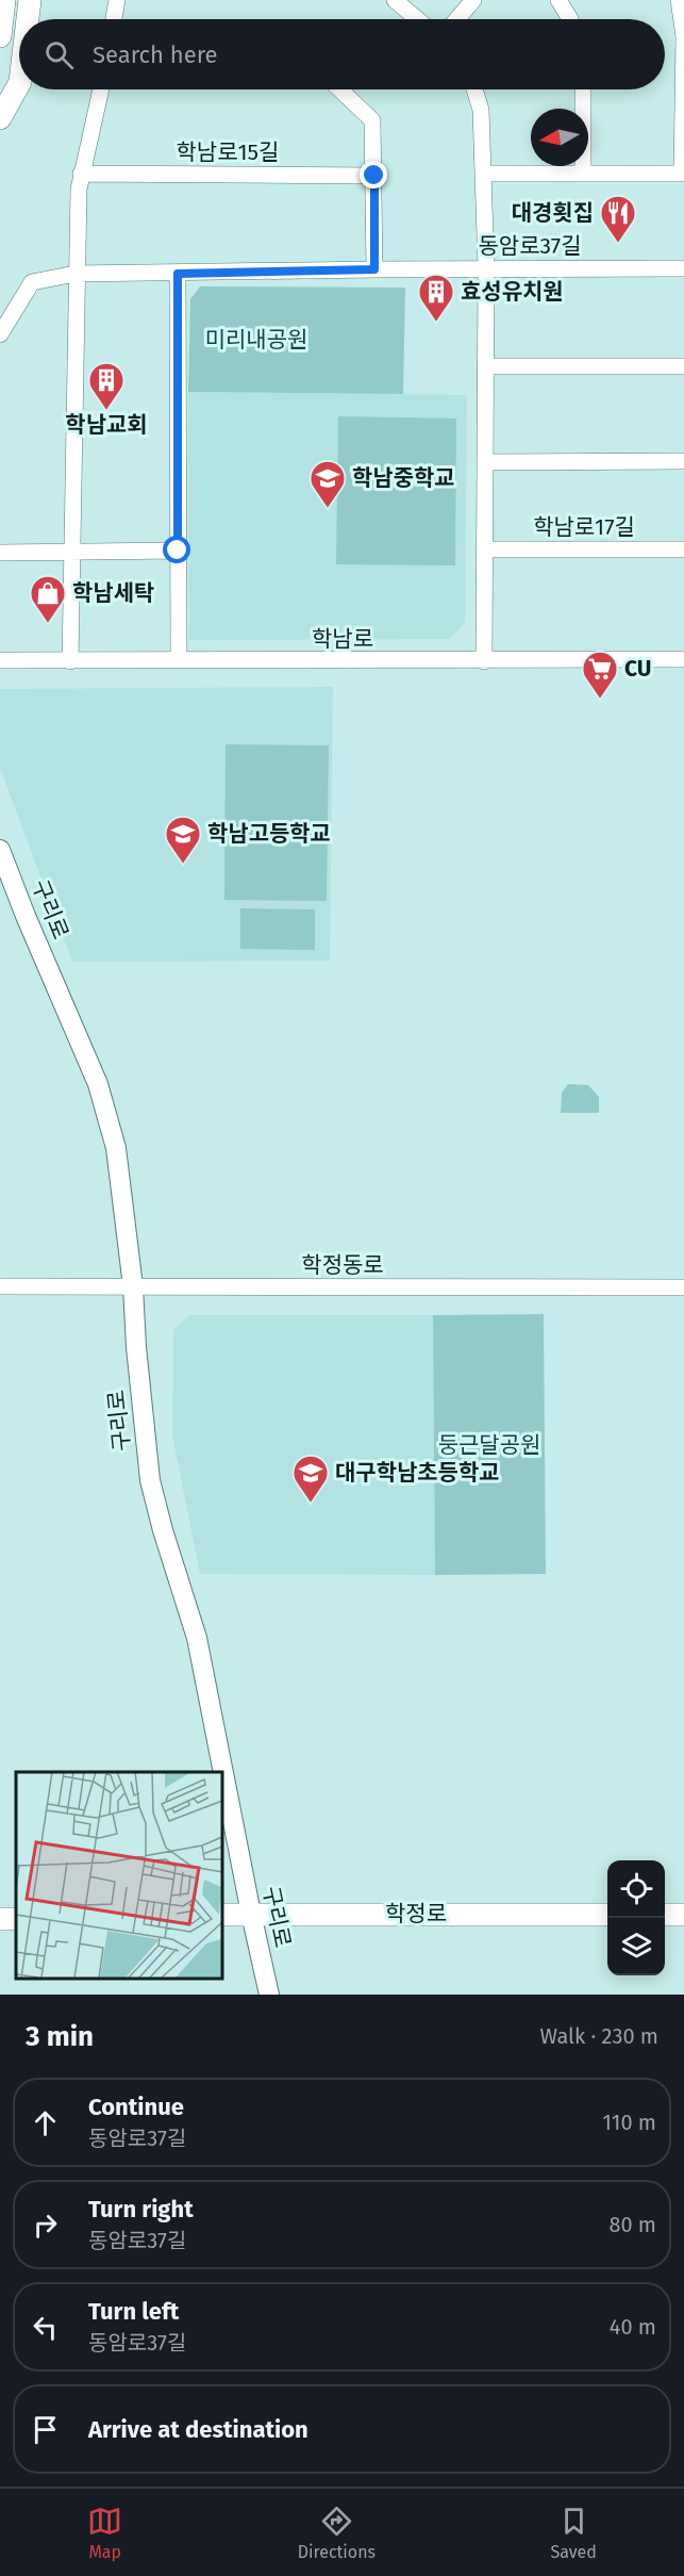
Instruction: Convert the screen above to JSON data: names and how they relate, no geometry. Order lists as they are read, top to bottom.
{
  "streets": {
    "main road": ["학정로"],
    "street": [
      "학남로15길",
      "동암로37길",
      "학남로17길",
      "학남로",
      "구리로",
      "학정동로"
    ]
  },
  "crossings": [
    ["구리로", "학정동로"],
    ["구리로", "학정로"]
  ],
  "parks": ["미리내공원", "둥근달공원"],
  "places": {
    "restaurant": ["대경횟집"],
    "building": ["효성유치원", "학남교회"],
    "school or university": ["학남중학교", "학남고등학교", "대구학남초등학교"],
    "shop": ["학남세탁"],
    "supermarket": ["CU"]
  },
  "north": "left",
  "page": {
    "search": "Search here",
    "heading": ["3 min", "Walk · 230 m"],
    "list": [
      ["Continue", "동암로37길", "110 m"],
      ["Turn right", "동암로37길", "80 m"],
      ["Turn left", "동암로37길", "40 m"],
      "Arrive at destination"
    ],
    "nav": ["Map", "Directions", "Saved"]
  }
}
